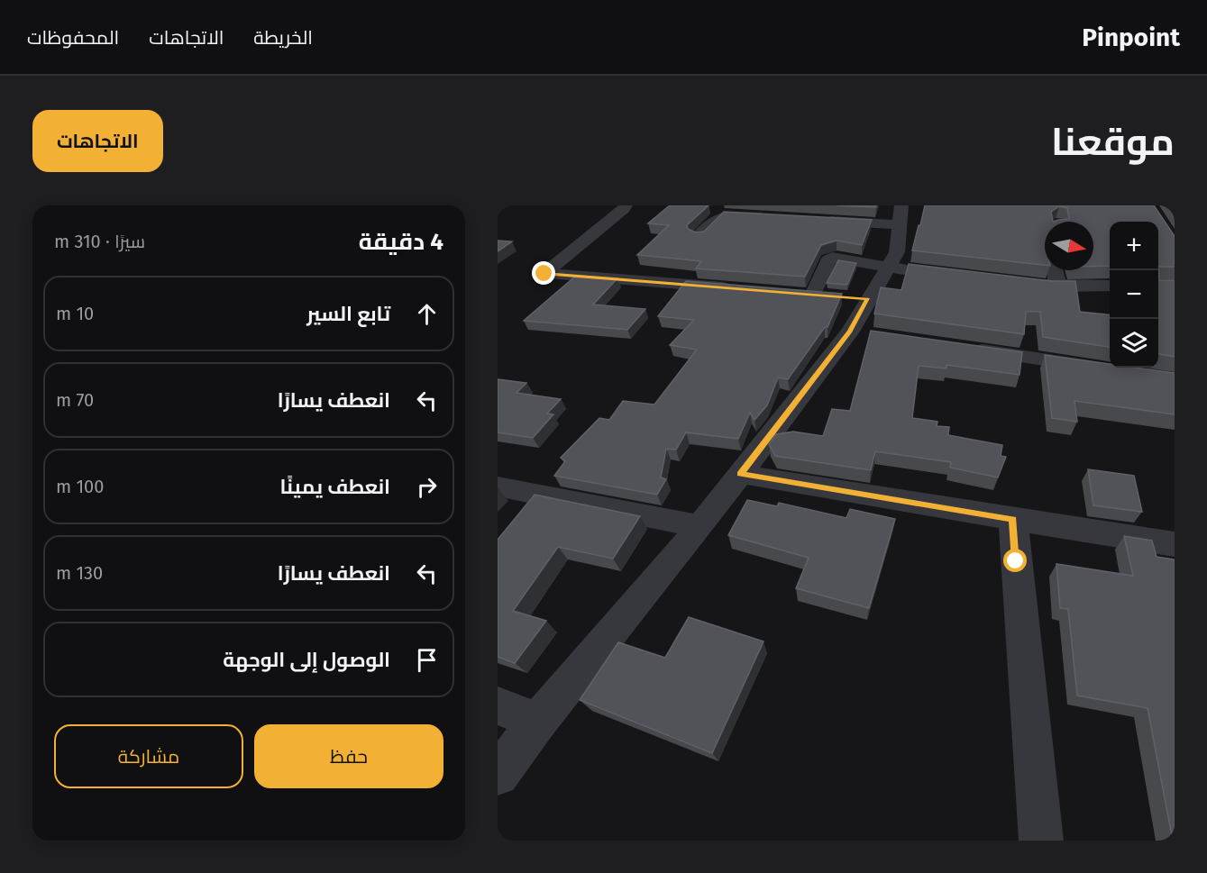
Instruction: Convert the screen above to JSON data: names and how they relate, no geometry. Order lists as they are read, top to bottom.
{
  "north": "right",
  "page": {
    "header": "Pinpoint",
    "nav": ["الخريطة", "الاتجاهات", "المحفوظات"],
    "title": "موقعنا",
    "buttons": [
      "الاتجاهات",
      ["حفظ", "مشاركة"]
    ],
    "heading": ["4 دقيقة", "سيرًا · 310 m"],
    "map_buttons": ["+", "−"],
    "list": [
      ["تابع السير", "10 m"],
      ["انعطف يسارًا", "70 m"],
      ["انعطف يمينًا", "100 m"],
      ["انعطف يسارًا", "130 m"],
      "الوصول إلى الوجهة"
    ]
  }
}
